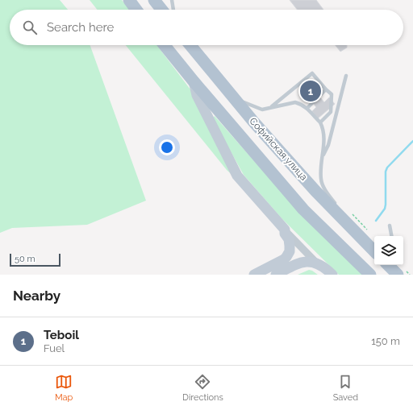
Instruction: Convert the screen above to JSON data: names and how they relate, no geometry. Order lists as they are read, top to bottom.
{
  "streets": {
    "main road": ["Софийская улица"]
  },
  "scale_bar": "50 m",
  "page": {
    "search": "Search here",
    "pins": "1",
    "scale": "50 m",
    "heading": "Nearby",
    "list": [
      {
        "mark": "1",
        "name": "Teboil",
        "note": "Fuel",
        "value": "150 m"
      }
    ],
    "nav": ["Map", "Directions", "Saved"]
  }
}
